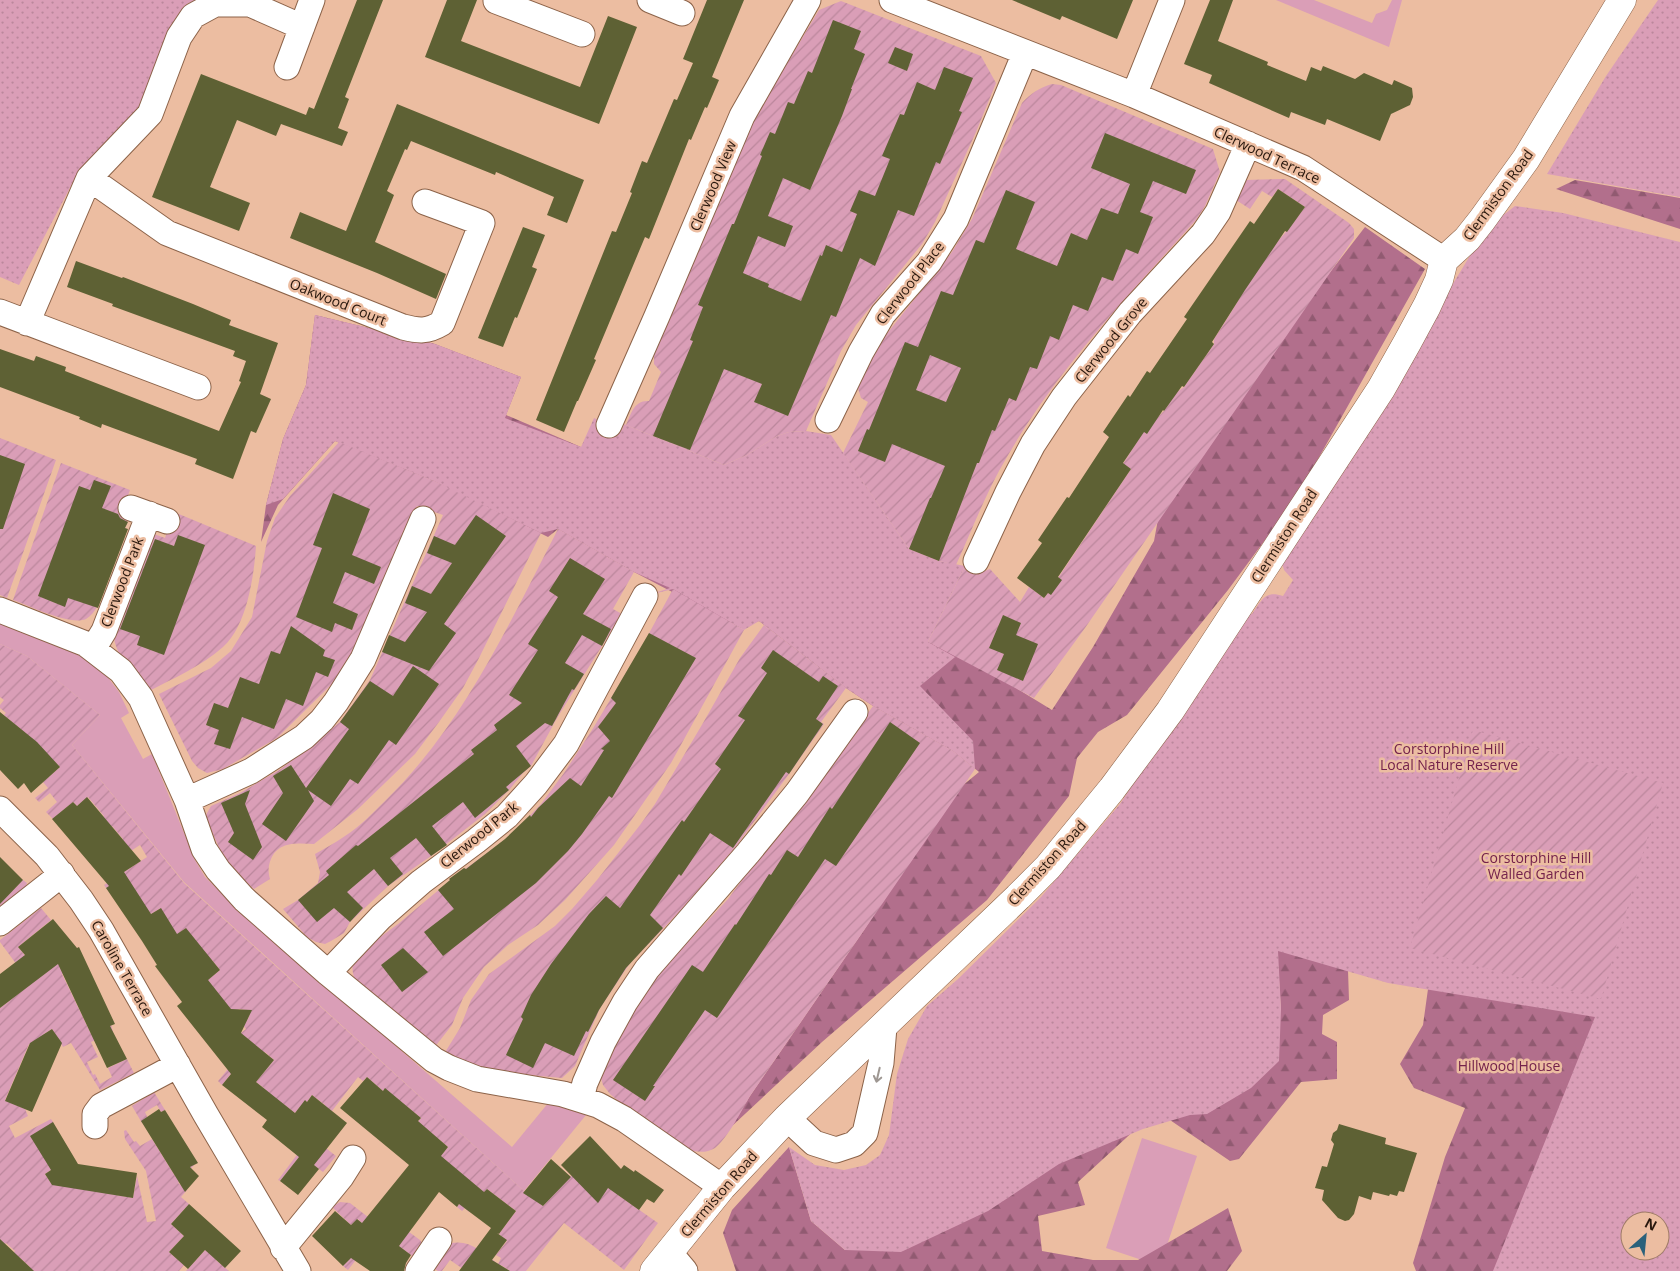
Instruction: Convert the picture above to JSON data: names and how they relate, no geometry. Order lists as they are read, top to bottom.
{
  "streets": {
    "street": [
      "Clerwood Terrace",
      "Clerwood View",
      "Clermiston Road",
      "Clerwood Place",
      "Oakwood Court",
      "Clerwood Grove",
      "Clerwood Park",
      "Caroline Terrace"
    ]
  },
  "crossings": [
    ["Clerwood Terrace", "Clermiston Road"],
    ["Clerwood Terrace", "Clerwood Place"],
    ["Clerwood Terrace", "Clerwood Grove"]
  ],
  "parks": ["Corstorphine Hill Local Nature Reserve", "Corstorphine Hill Walled Garden", "Hillwood House"],
  "north": "top right"
}
